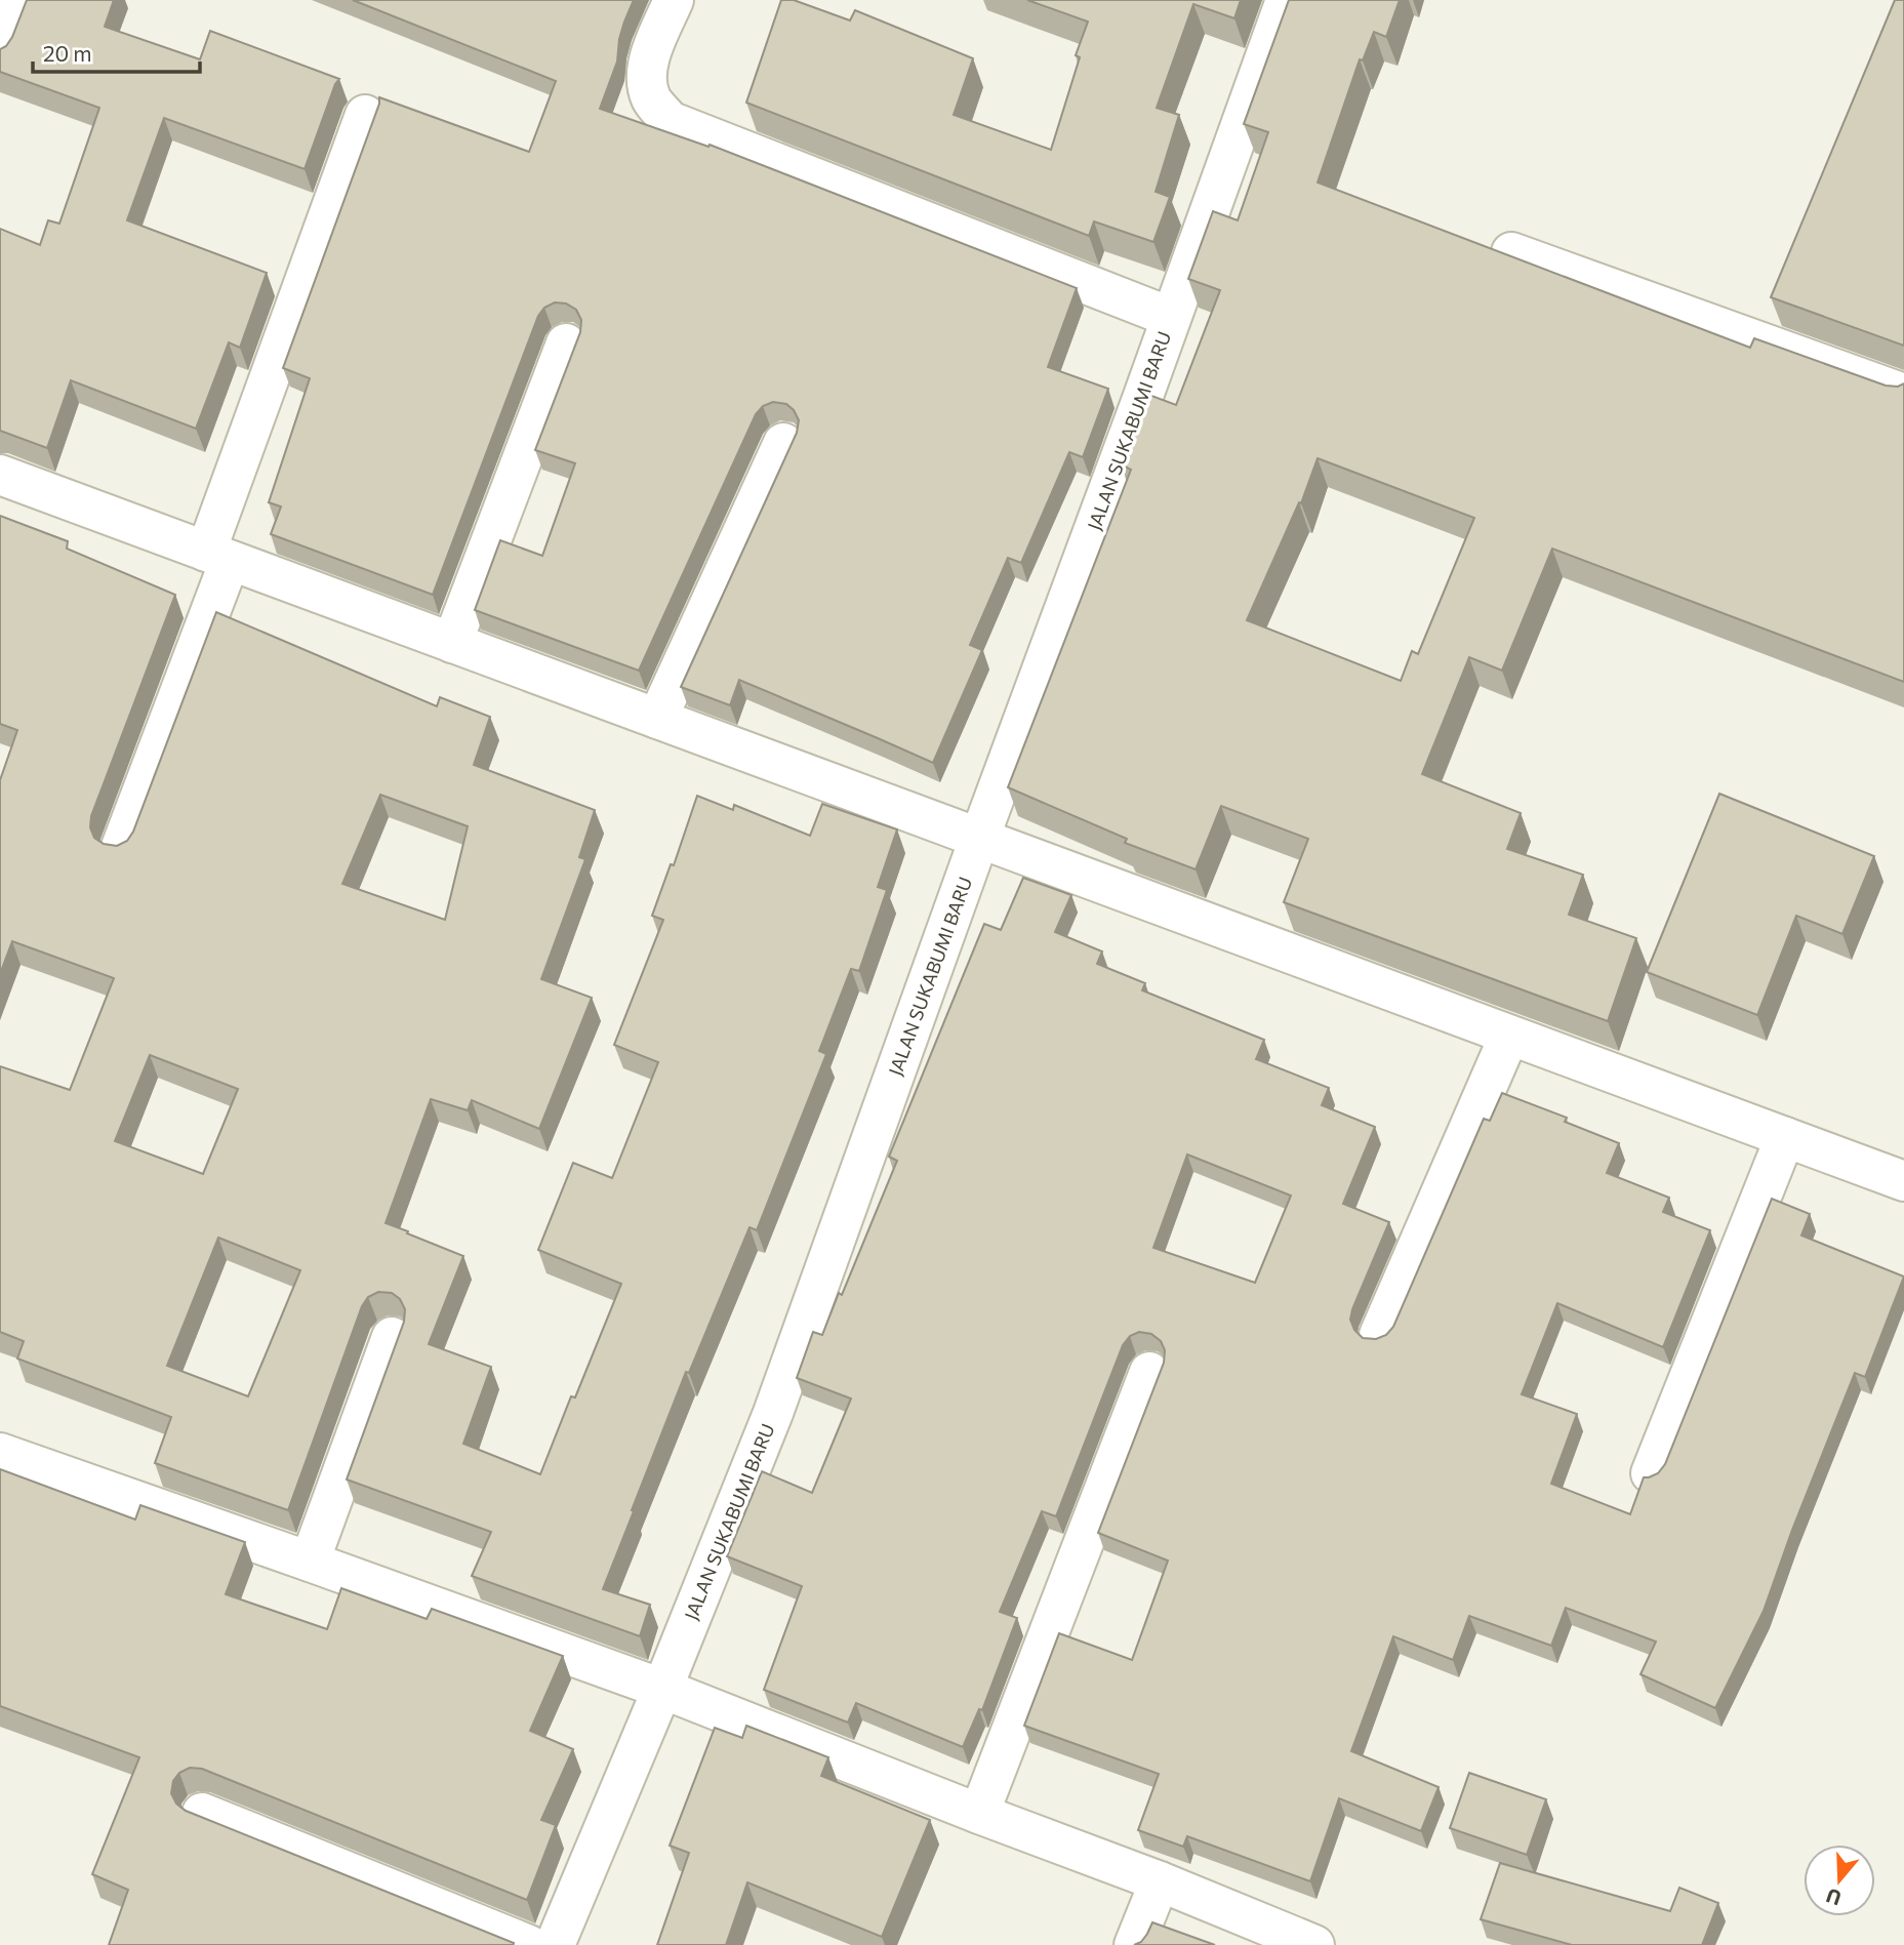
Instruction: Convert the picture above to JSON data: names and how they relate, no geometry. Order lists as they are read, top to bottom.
{
  "streets": {
    "street": ["JALAN SUKABUMI BARU"]
  },
  "scale_bar": "20 m",
  "north": "bottom"
}
